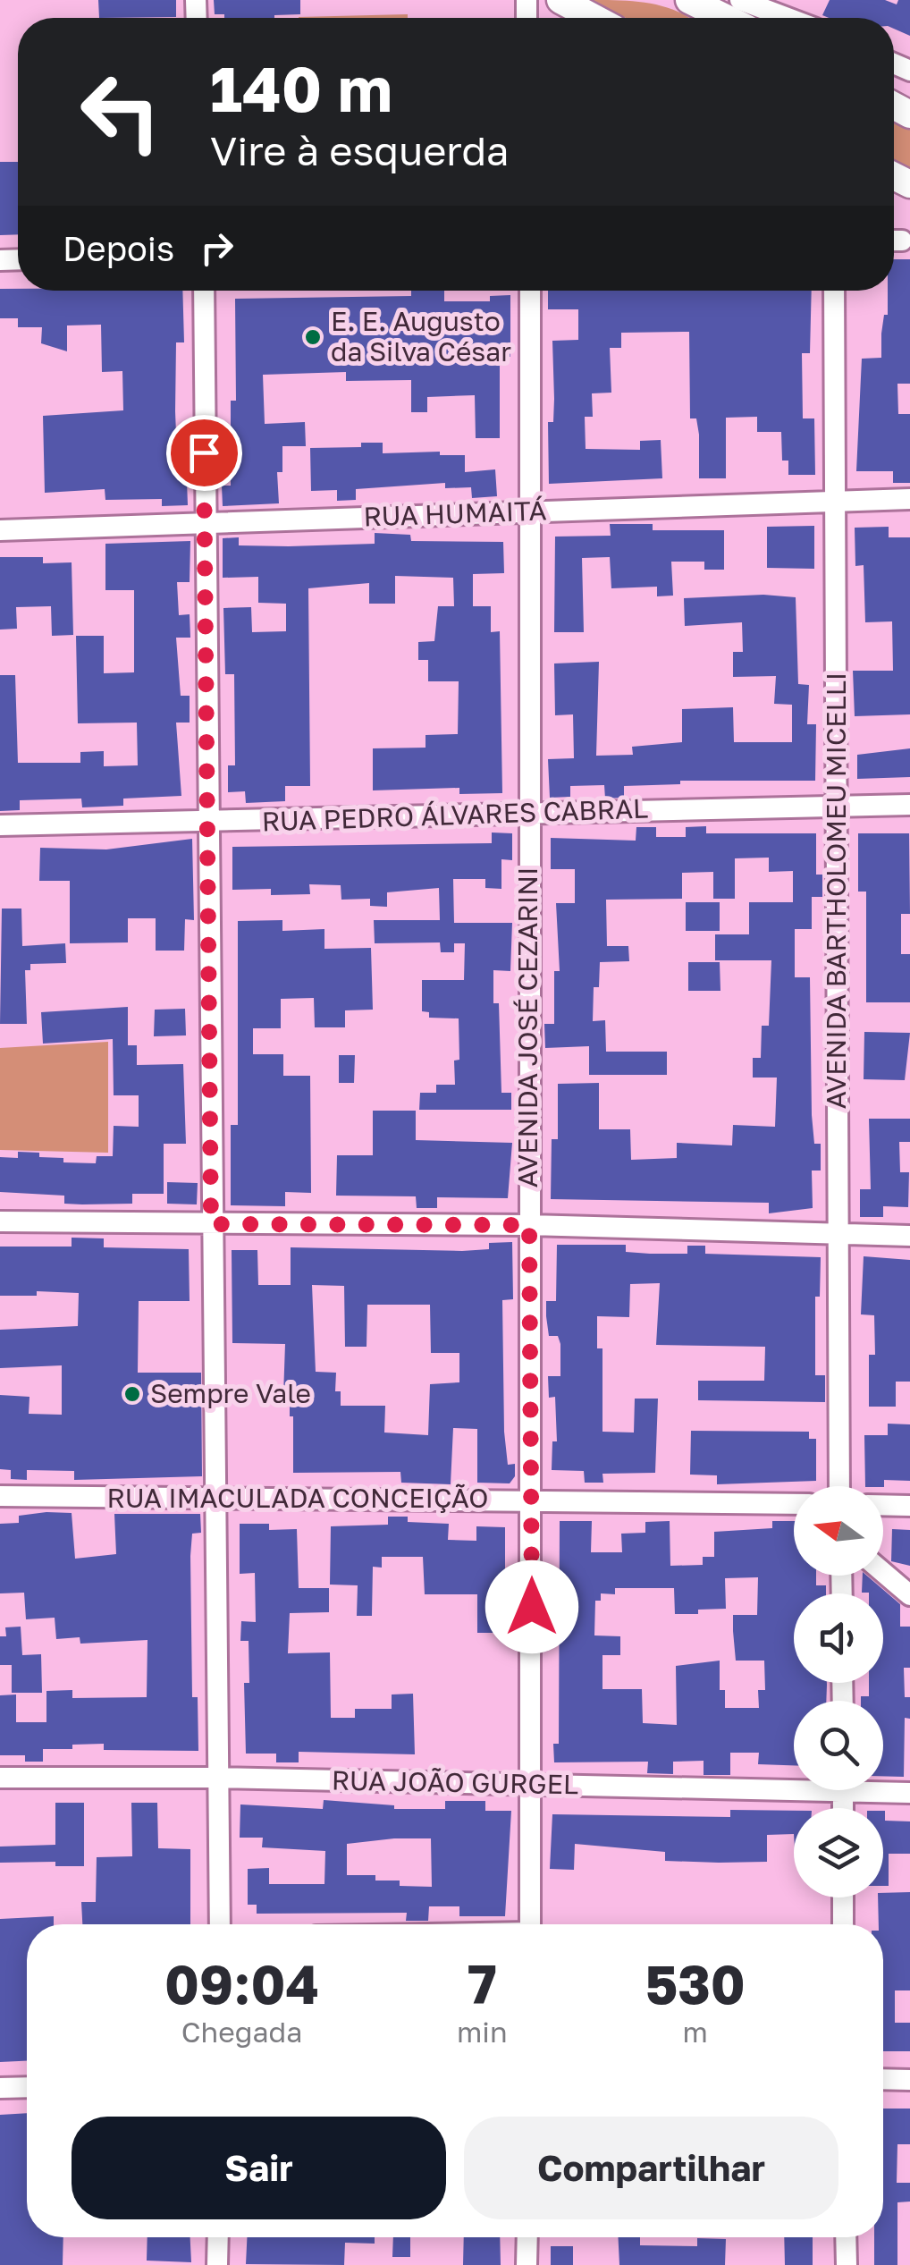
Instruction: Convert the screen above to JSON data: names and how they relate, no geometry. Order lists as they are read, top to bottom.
{
  "streets": {
    "street": [
      "RUA HUMAITÁ",
      "RUA PEDRO ÁLVARES CABRAL",
      "AVENIDA BARTHOLOMEU MICELLI",
      "AVENIDA JOSÉ CEZARINI",
      "RUA IMACULADA CONCEIÇÃO",
      "RUA JOÃO GURGEL"
    ]
  },
  "crossings": [
    ["RUA HUMAITÁ", "AVENIDA BARTHOLOMEU MICELLI"],
    ["RUA HUMAITÁ", "AVENIDA JOSÉ CEZARINI"],
    ["RUA PEDRO ÁLVARES CABRAL", "AVENIDA BARTHOLOMEU MICELLI"],
    ["RUA PEDRO ÁLVARES CABRAL", "AVENIDA JOSÉ CEZARINI"],
    ["AVENIDA JOSÉ CEZARINI", "RUA IMACULADA CONCEIÇÃO"],
    ["AVENIDA JOSÉ CEZARINI", "RUA JOÃO GURGEL"]
  ],
  "places": ["E. E. Augusto da Silva César", "Sempre Vale"],
  "north": "left",
  "page": {
    "turn": ["140 m", "Vire à esquerda"],
    "then": "Depois",
    "eta": [
      "09:04",
      "Chegada",
      "7",
      "min",
      "530",
      "m"
    ],
    "buttons": ["Sair", "Compartilhar"]
  }
}
